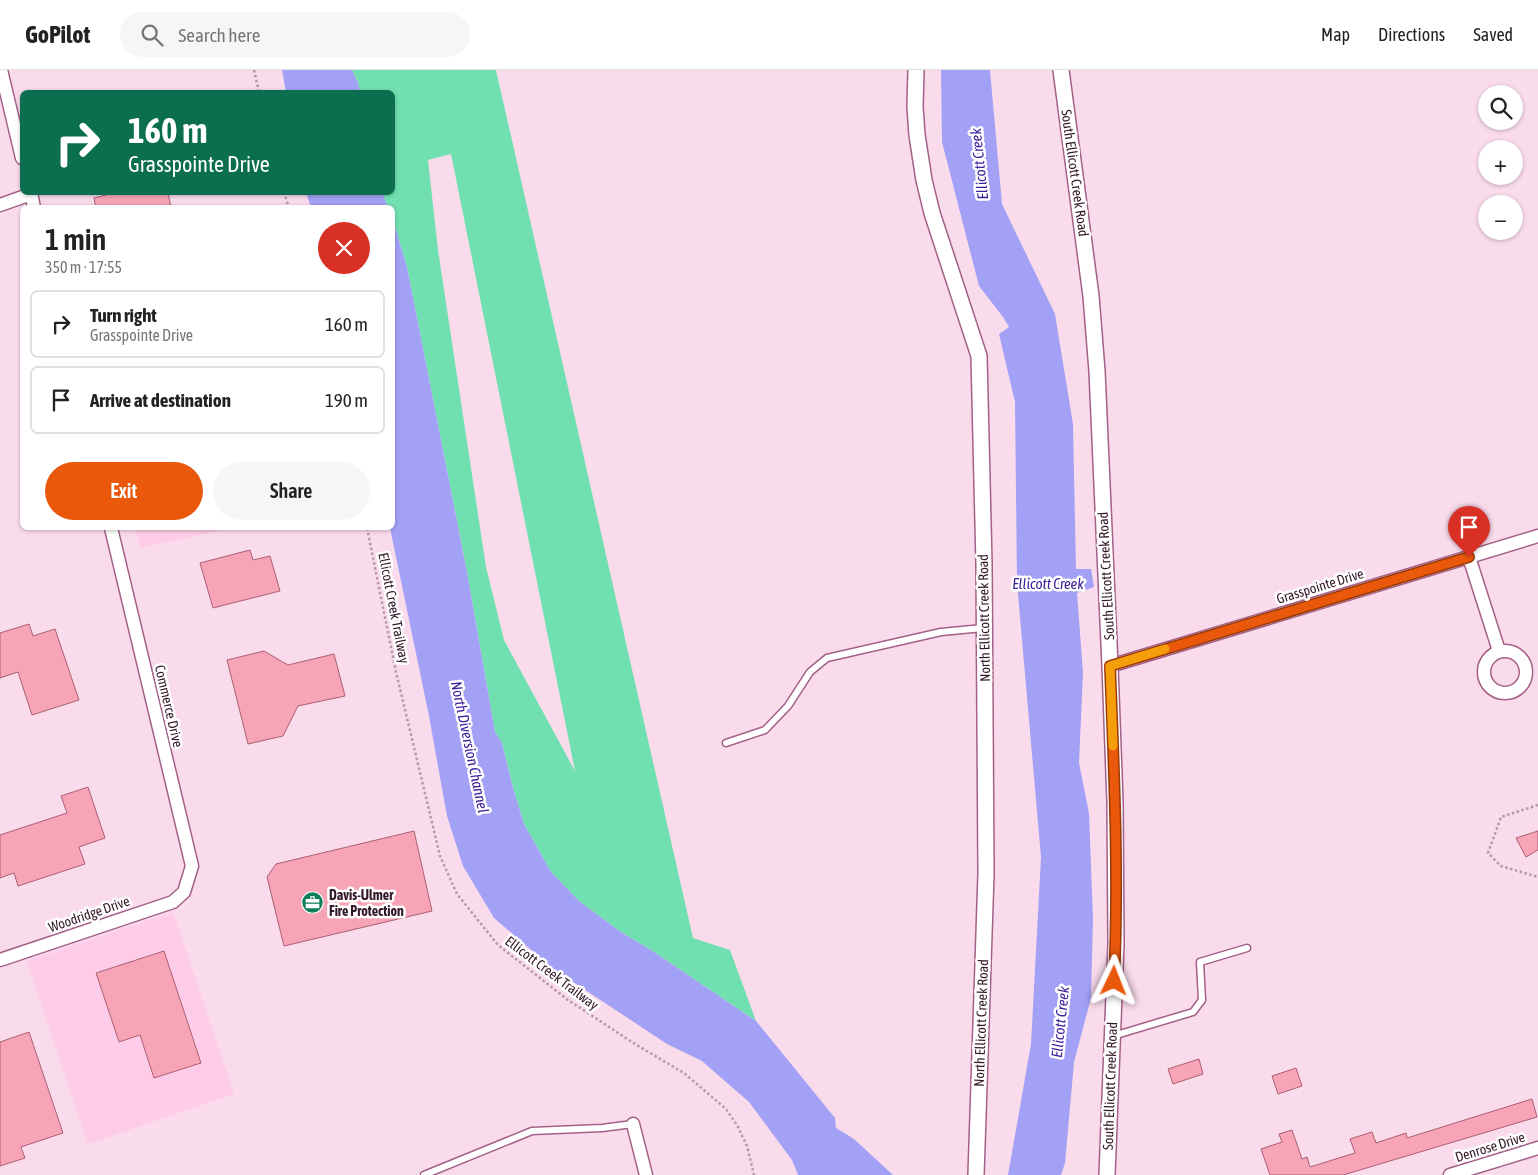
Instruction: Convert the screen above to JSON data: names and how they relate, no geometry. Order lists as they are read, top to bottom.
{
  "streets": {
    "street": [
      "South Ellicott Creek Road",
      "Grasspointe Drive",
      "North Ellicott Creek Road",
      "Commerce Drive",
      "Woodridge Drive",
      "Denrose Drive"
    ],
    "path": ["Ellicott Creek Trailway"]
  },
  "crossings": [
    ["South Ellicott Creek Road", "Grasspointe Drive"],
    ["Commerce Drive", "Woodridge Drive"]
  ],
  "water": ["Ellicott Creek", "North Diversion Channel"],
  "places": {
    "office": ["Davis-Ulmer Fire Protection"]
  },
  "page": {
    "header": "GoPilot",
    "search": "Search here",
    "nav": ["Map", "Directions", "Saved"],
    "map_buttons": ["+", "−"],
    "turn": ["160 m", "Grasspointe Drive"],
    "heading": ["1 min", "350 m · 17:55"],
    "list": [
      {
        "name": "Turn right",
        "note": "Grasspointe Drive",
        "value": "160 m"
      },
      {
        "name": "Arrive at destination",
        "value": "190 m"
      }
    ],
    "buttons": ["Exit", "Share"]
  }
}
